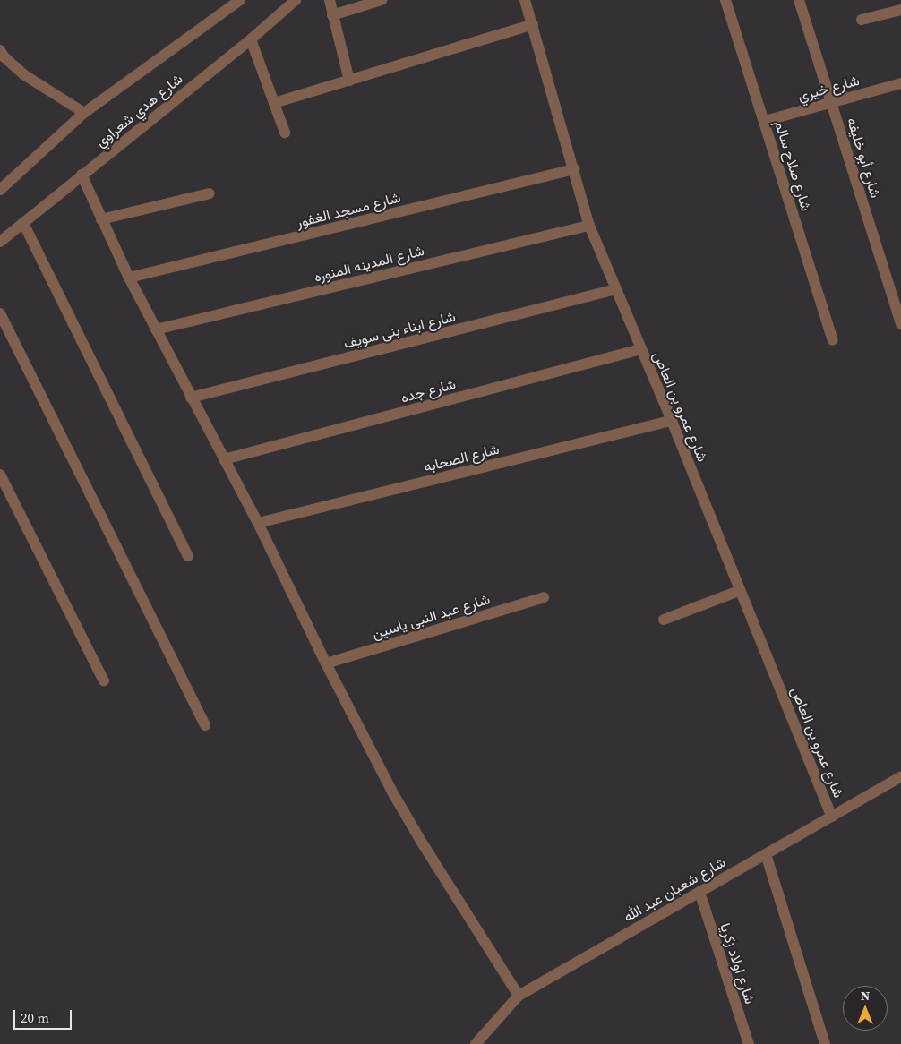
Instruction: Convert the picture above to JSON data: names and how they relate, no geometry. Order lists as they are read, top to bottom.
{
  "streets": {
    "street": [
      "شارع خيري",
      "شارع هدي شعراوي",
      "شارع أبو خليفه",
      "شارع صلاح سالم",
      "شارع مسجد الغفور",
      "شارع المدينه المنوره",
      "شارع ابناء بنى سويف",
      "شارع جده",
      "شارع عمرو بن العاص",
      "شارع الصحابه",
      "شارع عبد النبى ياسين",
      "شارع شعبان عبد الله",
      "شارع اولاد زكريا"
    ]
  },
  "crossings": [
    ["شارع خيري", "شارع أبو خليفه"],
    ["شارع خيري", "شارع صلاح سالم"],
    ["شارع مسجد الغفور", "شارع عمرو بن العاص"],
    ["شارع المدينه المنوره", "شارع عمرو بن العاص"],
    ["شارع ابناء بنى سويف", "شارع عمرو بن العاص"],
    ["شارع جده", "شارع عمرو بن العاص"],
    ["شارع عمرو بن العاص", "شارع الصحابه"],
    ["شارع عمرو بن العاص", "شارع شعبان عبد الله"],
    ["شارع شعبان عبد الله", "شارع اولاد زكريا"]
  ],
  "scale_bar": "20 m",
  "north": "top"
}
